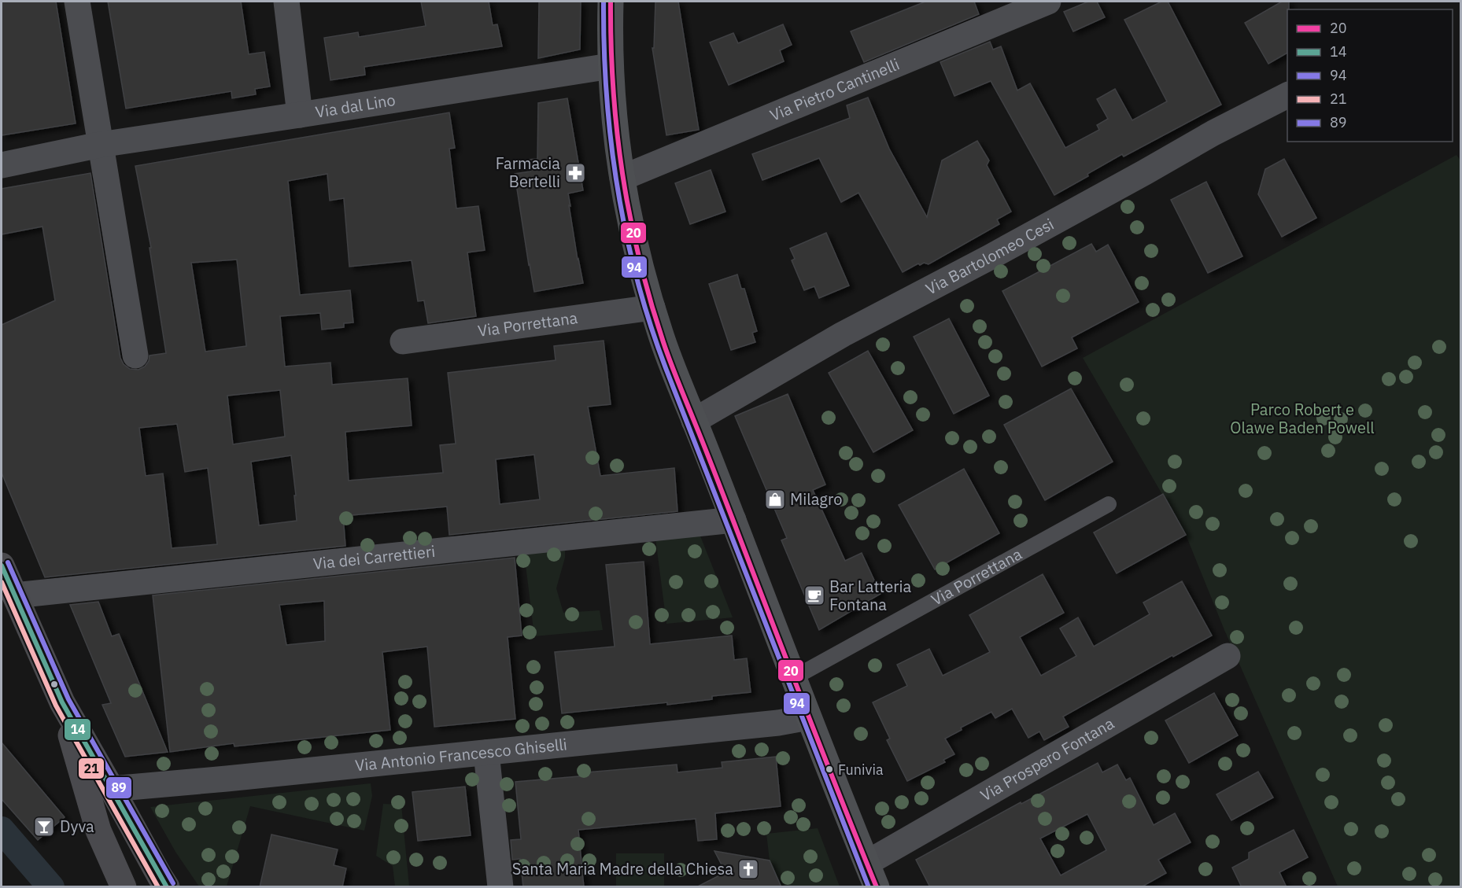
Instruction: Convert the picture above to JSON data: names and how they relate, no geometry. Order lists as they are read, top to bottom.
{
  "streets": {
    "street": [
      "Via Pietro Cantinelli",
      "Via dal Lino",
      "Via Bartolomeo Cesi",
      "Via Porrettana",
      "Via dei Carrettieri",
      "Via Antonio Francesco Ghiselli",
      "Via Prospero Fontana"
    ]
  },
  "parks": ["Parco Robert e Olawe Baden Powell"],
  "places": {
    "pharmacy": ["Farmacia Bertelli"],
    "shop": ["Milagro"],
    "cafe": ["Bar Latteria Fontana"],
    "other": ["Funivia"],
    "bar": ["Dyva"],
    "church": ["Santa Maria Madre della Chiesa"]
  },
  "lines": [
    "transit line 20",
    "transit line 94",
    "transit line 89",
    "transit line 14",
    "transit line 21"
  ],
  "legend": [
    "20",
    "14",
    "94",
    "21",
    "89"
  ]
}
